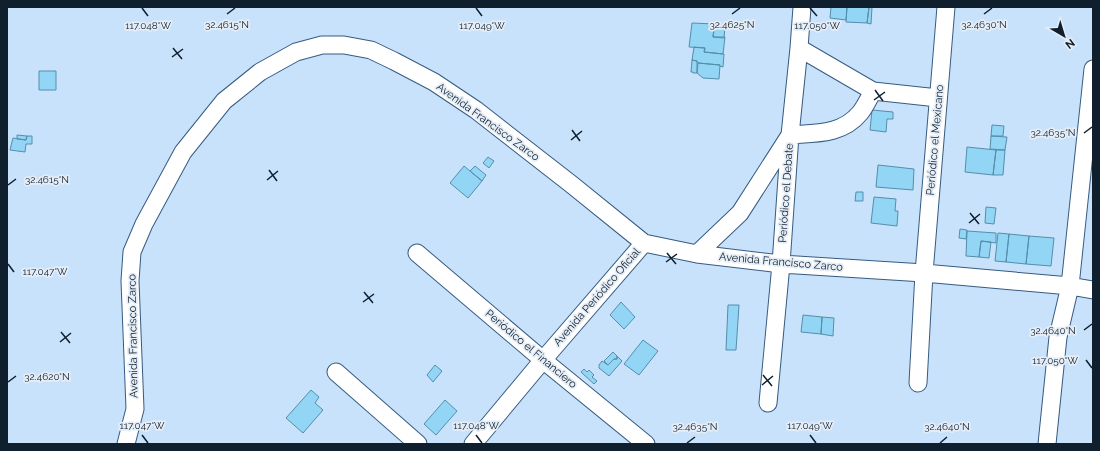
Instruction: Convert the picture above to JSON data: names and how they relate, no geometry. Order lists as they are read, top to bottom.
{
  "streets": {
    "street": [
      "Avenida Francisco Zarco",
      "Periódico el Mexicano",
      "Periódico el Debate",
      "Avenida Periódico Oficial",
      "Periódico el Financiero"
    ]
  },
  "crossings": [
    ["Avenida Francisco Zarco", "Periódico el Mexicano"],
    ["Avenida Francisco Zarco", "Periódico el Debate"],
    ["Avenida Francisco Zarco", "Avenida Periódico Oficial"],
    ["Avenida Periódico Oficial", "Periódico el Financiero"]
  ],
  "north": "bottom right",
  "coordinates": [
    "32.4615°N",
    "32.4625°N",
    "32.4630°N",
    "117.048°W",
    "117.049°W",
    "117.050°W",
    "32.4635°N",
    "117.047°W",
    "32.4640°N",
    "32.4620°N"
  ]
}
